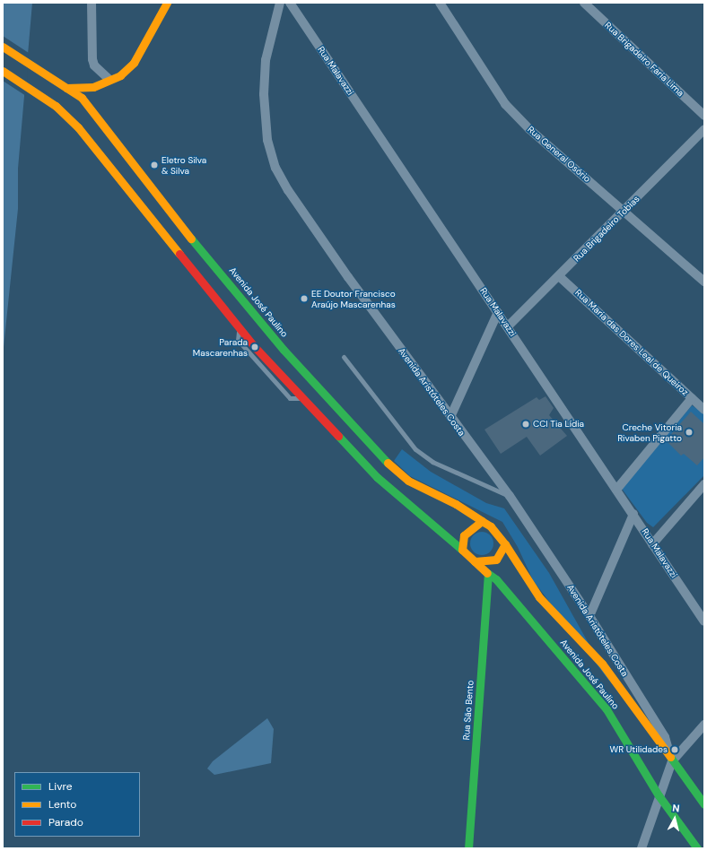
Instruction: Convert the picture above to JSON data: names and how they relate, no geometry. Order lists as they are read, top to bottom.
{
  "streets": {
    "main road": ["Avenida José Paulino", "Rua São Bento"],
    "street": [
      "Rua Brigadeiro Faria Lima",
      "Rua Malavazzi",
      "Rua General Osório",
      "Rua Brigadeiro Tobias",
      "Rua Maria das Dores Leal de Queiroz",
      "Avenida Aristóteles Costa"
    ]
  },
  "crossings": [
    ["Rua Malavazzi", "Rua Brigadeiro Tobias"],
    ["Rua General Osório", "Rua Brigadeiro Tobias"],
    ["Rua Brigadeiro Tobias", "Rua Maria das Dores Leal de Queiroz"],
    ["Avenida José Paulino", "Avenida Aristóteles Costa"],
    ["Avenida José Paulino", "Rua São Bento"]
  ],
  "places": [
    "Eletro Silva & Silva",
    "EE Doutor Francisco Araújo Mascarenhas",
    "Parada Mascarenhas",
    "CCI Tia Lídia",
    "Creche Vitoria Rivaben Pigatto",
    "WR Utilidades"
  ],
  "legend": ["Livre", "Lento", "Parado"],
  "north": "top"
}
